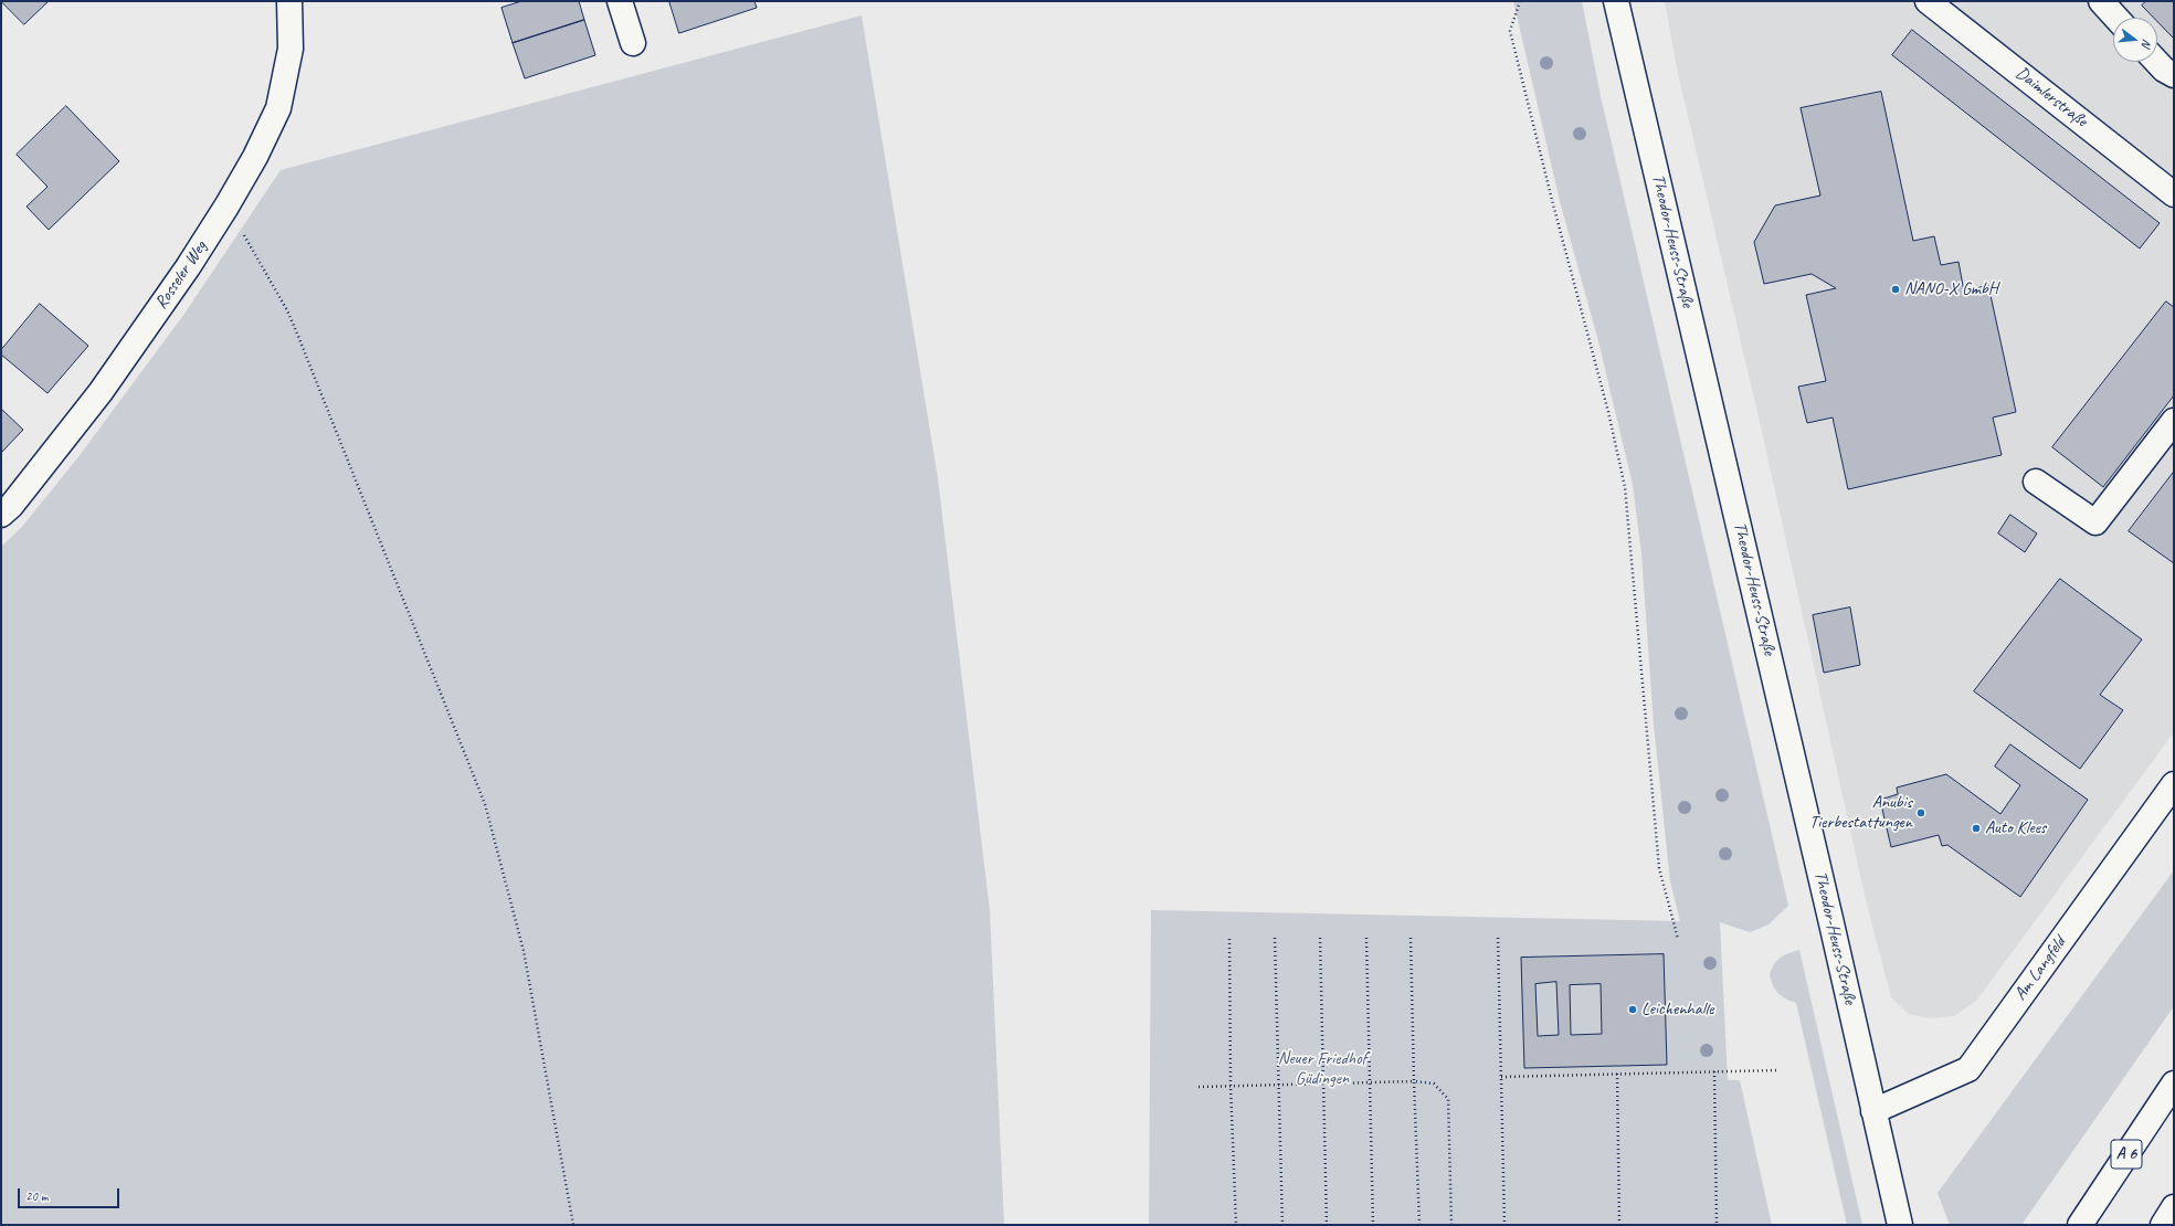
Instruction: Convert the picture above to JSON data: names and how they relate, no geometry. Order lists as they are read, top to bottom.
{
  "streets": {
    "main road": [
      "Daimlerstraße",
      "Theodor-Heuss-Straße",
      "Rosseler Weg",
      "Am Langfeld",
      "A 6"
    ]
  },
  "crossings": [
    ["Theodor-Heuss-Straße", "Am Langfeld"]
  ],
  "parks": ["Neuer Friedhof Güdingen"],
  "places": [
    "NANO-X GmbH",
    "Anubis Tierbestattungen",
    "Auto Klees",
    "Leichenhalle"
  ],
  "scale_bar": "20 m",
  "north": "right"
}
